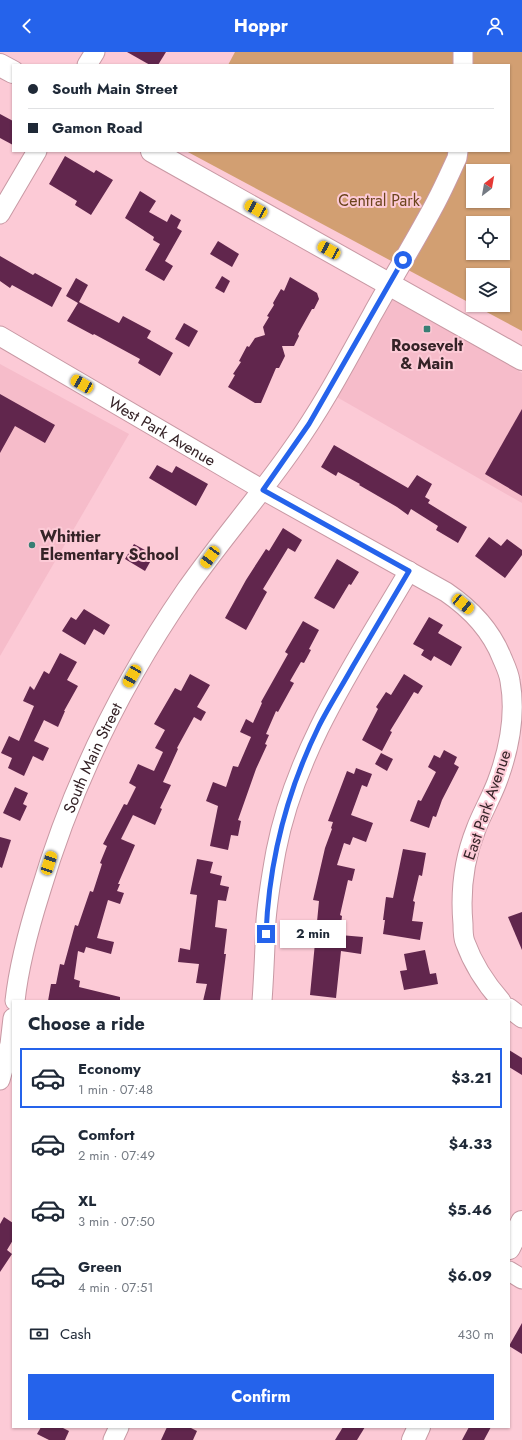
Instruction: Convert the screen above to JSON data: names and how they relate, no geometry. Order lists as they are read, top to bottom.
{
  "streets": {
    "street": ["West Park Avenue", "South Main Street", "East Park Avenue"]
  },
  "crossings": [
    ["West Park Avenue", "South Main Street"],
    ["West Park Avenue", "East Park Avenue"],
    ["South Main Street", "East Park Avenue"]
  ],
  "parks": ["Central Park"],
  "places": {
    "transit": ["Roosevelt & Main"],
    "other": ["Whittier Elementary School"]
  },
  "north": "top right",
  "page": {
    "header": "Hoppr",
    "banner": ["South Main Street", "Gamon Road"],
    "bubble": "2 min",
    "heading": "Choose a ride",
    "list": [
      {
        "name": "Economy",
        "note": "1 min · 07:48",
        "value": "$3.21"
      },
      {
        "name": "Comfort",
        "note": "2 min · 07:49",
        "value": "$4.33"
      },
      {
        "name": "XL",
        "note": "3 min · 07:50",
        "value": "$5.46"
      },
      {
        "name": "Green",
        "note": "4 min · 07:51",
        "value": "$6.09"
      }
    ],
    "pay": ["Cash", "430 m"],
    "buttons": "Confirm"
  }
}
